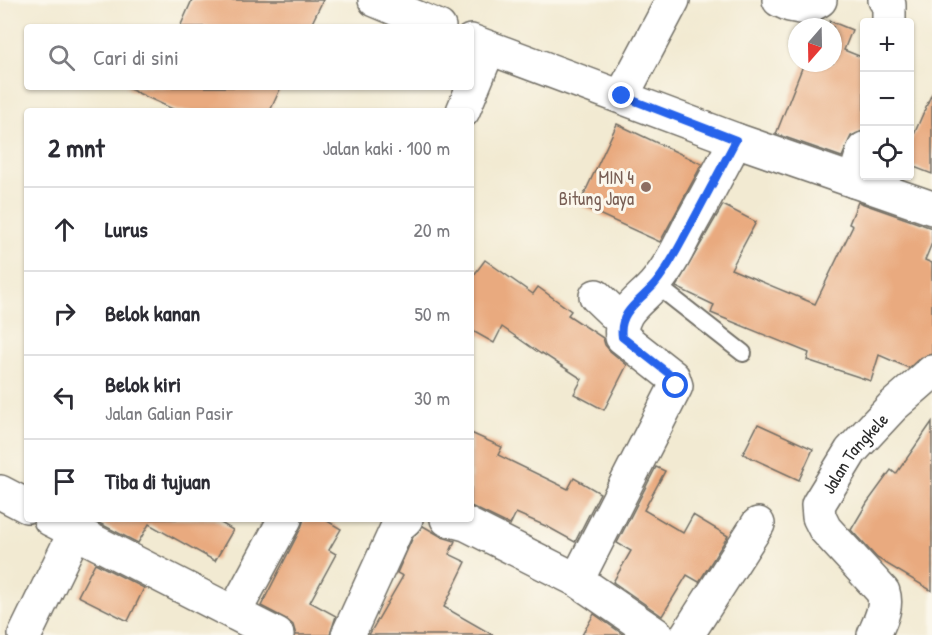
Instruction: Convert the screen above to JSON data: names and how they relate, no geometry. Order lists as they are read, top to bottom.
{
  "streets": {
    "street": ["Jalan Tangkele"]
  },
  "places": ["MIN 4 Bitung Jaya"],
  "north": "bottom",
  "page": {
    "map_buttons": ["+", "−"],
    "search": "Cari di sini",
    "heading": ["2 mnt", "Jalan kaki · 100 m"],
    "list": [
      ["Lurus", "20 m"],
      ["Belok kanan", "50 m"],
      ["Belok kiri", "Jalan Galian Pasir", "30 m"],
      "Tiba di tujuan"
    ]
  }
}
